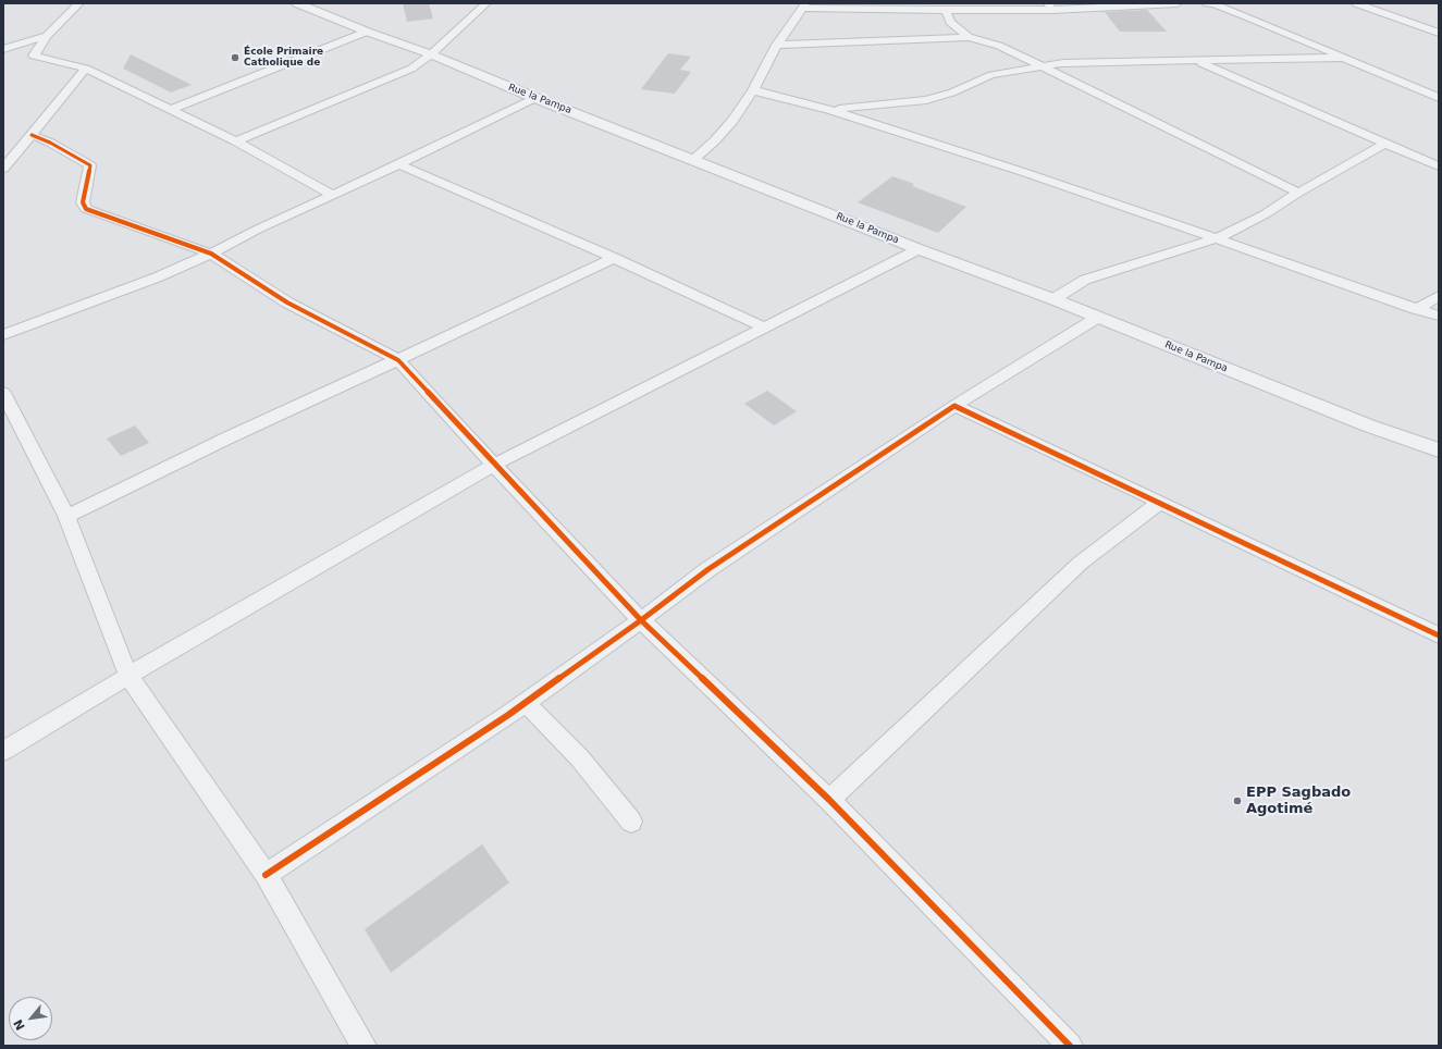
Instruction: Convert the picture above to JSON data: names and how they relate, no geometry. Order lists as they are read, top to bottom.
{
  "streets": {
    "street": ["Rue la Pampa"]
  },
  "places": ["École Primaire Catholique de", "EPP Sagbado Agotimé"],
  "north": "bottom left"
}
